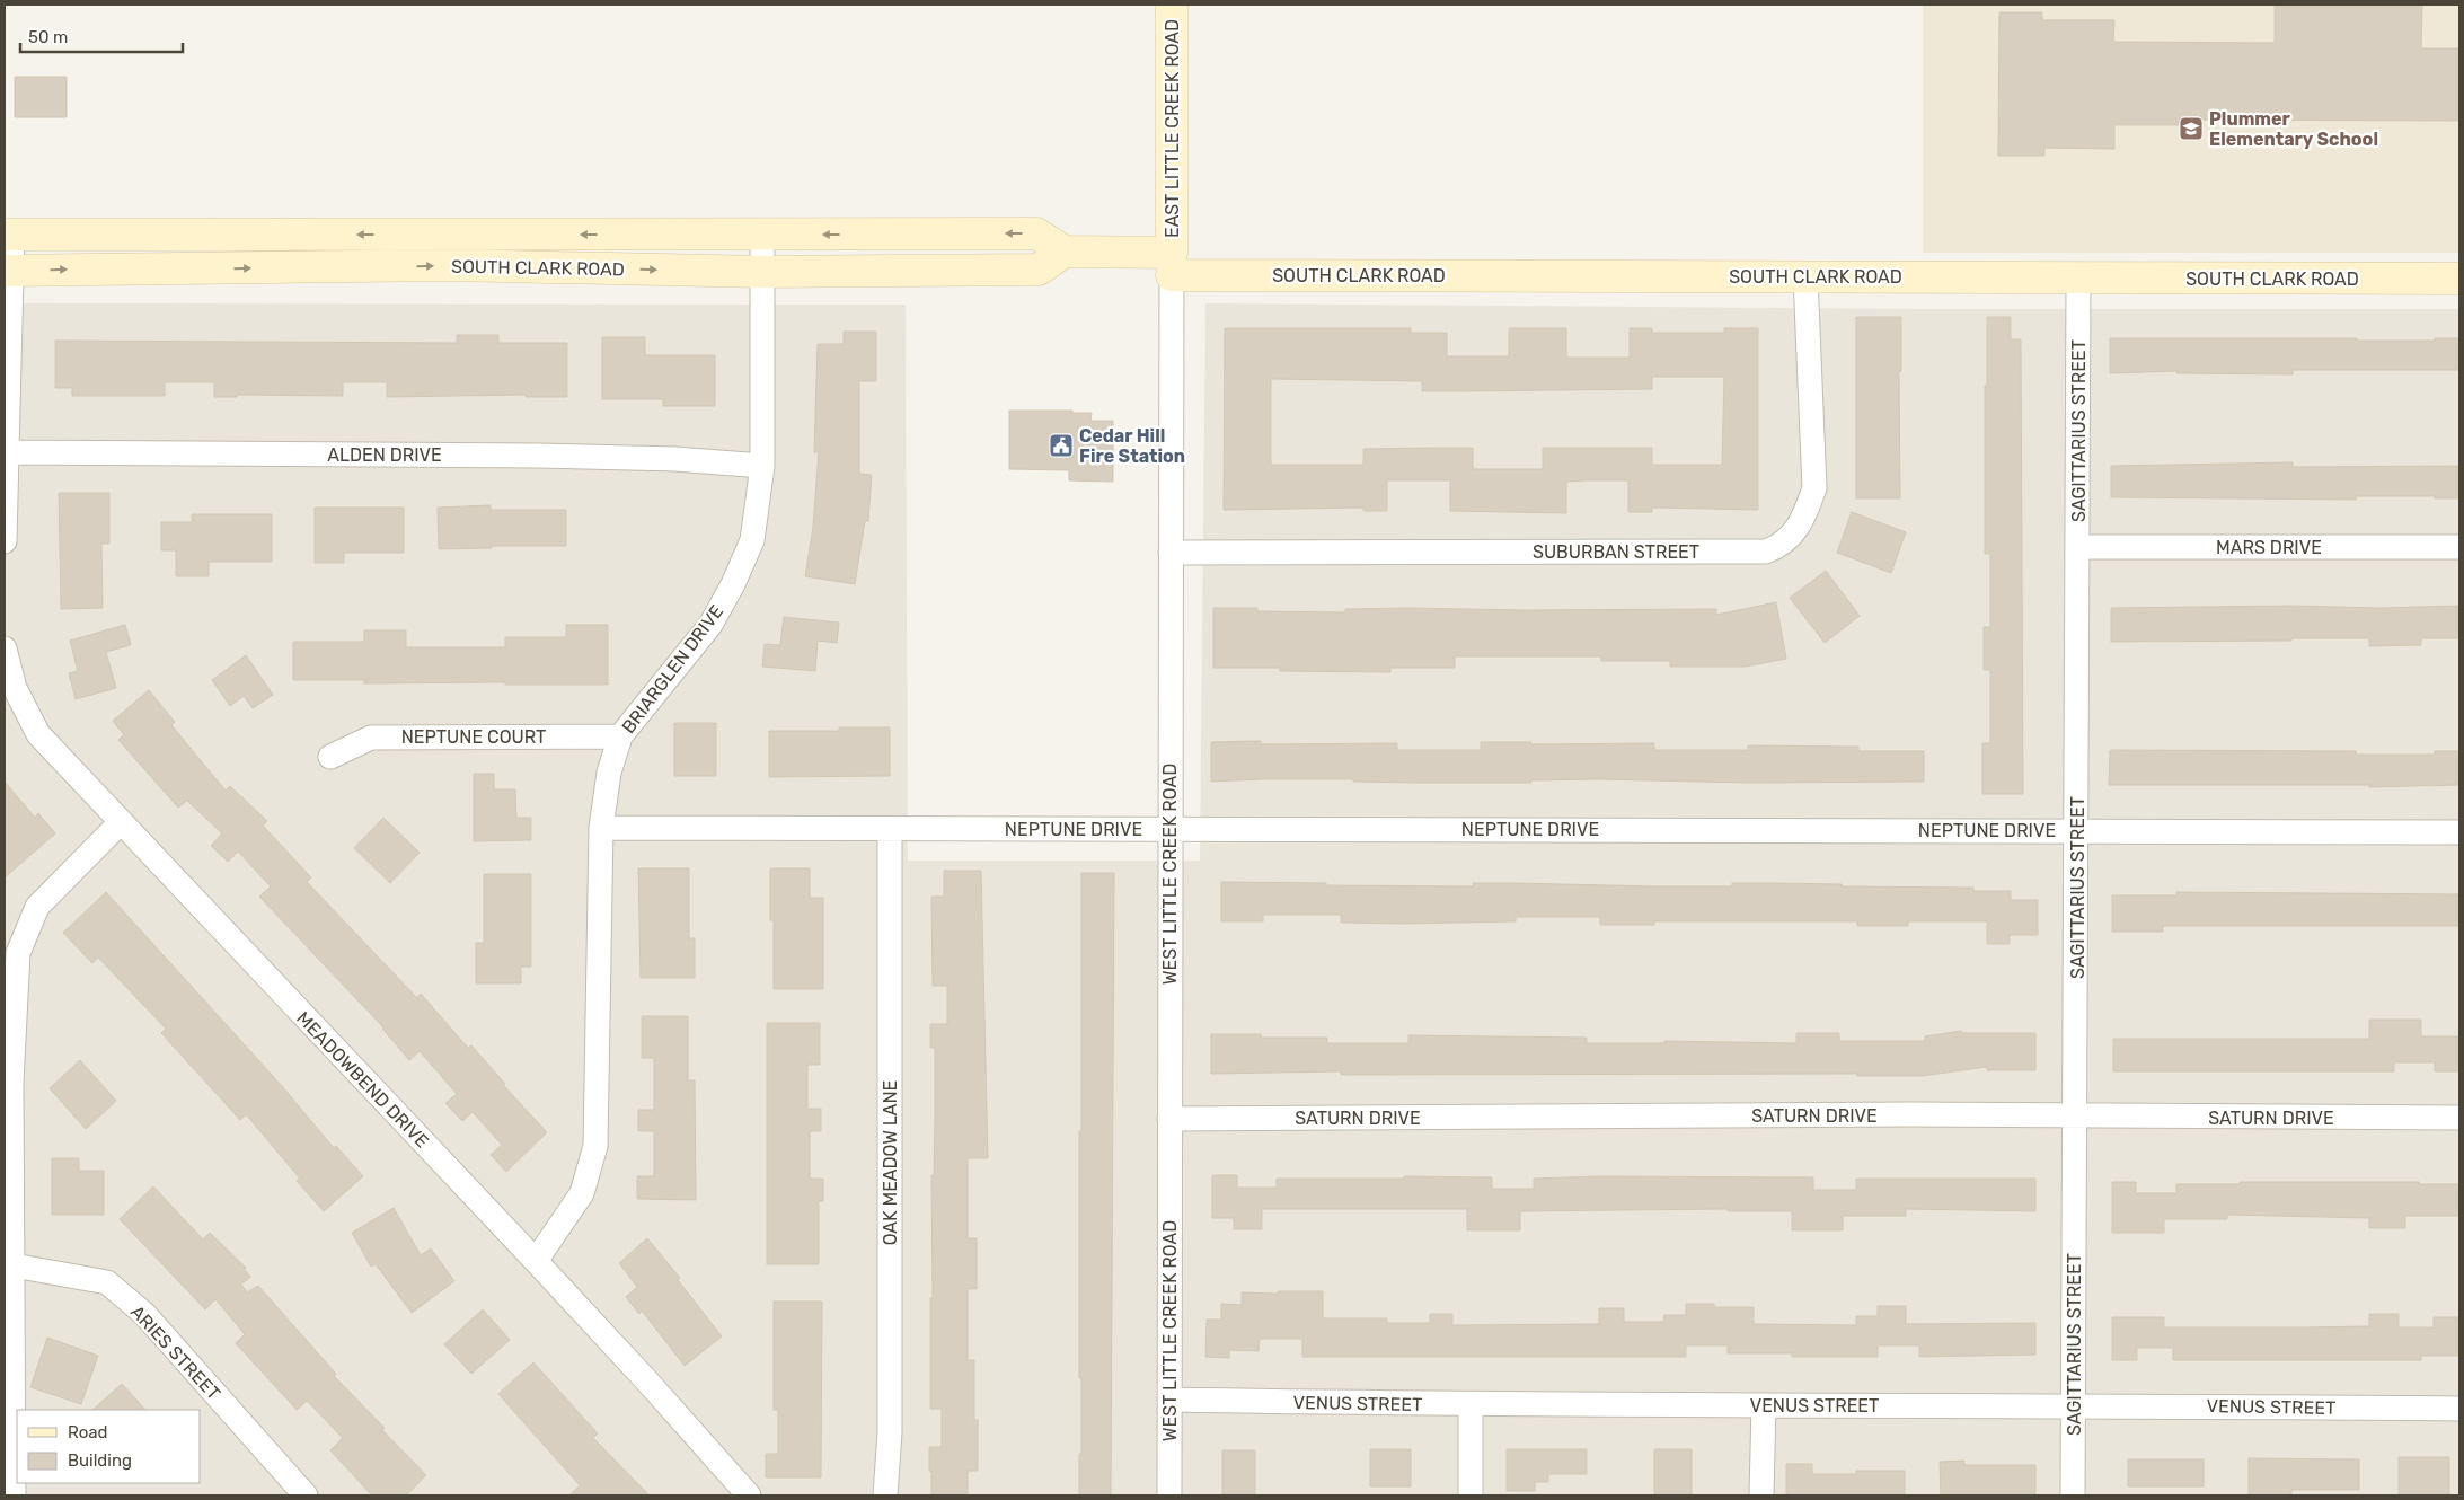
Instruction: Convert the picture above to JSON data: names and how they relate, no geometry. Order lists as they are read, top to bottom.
{
  "streets": {
    "street": [
      "EAST LITTLE CREEK ROAD",
      "SOUTH CLARK ROAD",
      "SAGITTARIUS STREET",
      "ALDEN DRIVE",
      "MARS DRIVE",
      "SUBURBAN STREET",
      "BRIARGLEN DRIVE",
      "NEPTUNE COURT",
      "NEPTUNE DRIVE",
      "WEST LITTLE CREEK ROAD",
      "MEADOWBEND DRIVE",
      "SATURN DRIVE",
      "OAK MEADOW LANE",
      "ARIES STREET",
      "VENUS STREET"
    ]
  },
  "crossings": [
    ["EAST LITTLE CREEK ROAD", "SOUTH CLARK ROAD"],
    ["EAST LITTLE CREEK ROAD", "WEST LITTLE CREEK ROAD"],
    ["SOUTH CLARK ROAD", "SAGITTARIUS STREET"],
    ["SOUTH CLARK ROAD", "SUBURBAN STREET"],
    ["SOUTH CLARK ROAD", "BRIARGLEN DRIVE"],
    ["SOUTH CLARK ROAD", "WEST LITTLE CREEK ROAD"],
    ["SAGITTARIUS STREET", "MARS DRIVE"],
    ["SAGITTARIUS STREET", "NEPTUNE DRIVE"],
    ["SAGITTARIUS STREET", "SATURN DRIVE"],
    ["SAGITTARIUS STREET", "VENUS STREET"],
    ["ALDEN DRIVE", "BRIARGLEN DRIVE"],
    ["SUBURBAN STREET", "WEST LITTLE CREEK ROAD"],
    ["BRIARGLEN DRIVE", "NEPTUNE COURT"],
    ["BRIARGLEN DRIVE", "NEPTUNE DRIVE"],
    ["BRIARGLEN DRIVE", "MEADOWBEND DRIVE"],
    ["NEPTUNE DRIVE", "WEST LITTLE CREEK ROAD"],
    ["NEPTUNE DRIVE", "OAK MEADOW LANE"],
    ["WEST LITTLE CREEK ROAD", "SATURN DRIVE"],
    ["WEST LITTLE CREEK ROAD", "VENUS STREET"]
  ],
  "places": {
    "school or university": ["Plummer Elementary School"],
    "public building": ["Cedar Hill Fire Station"]
  },
  "legend": ["Road", "Building"],
  "scale_bar": "50 m"
}
